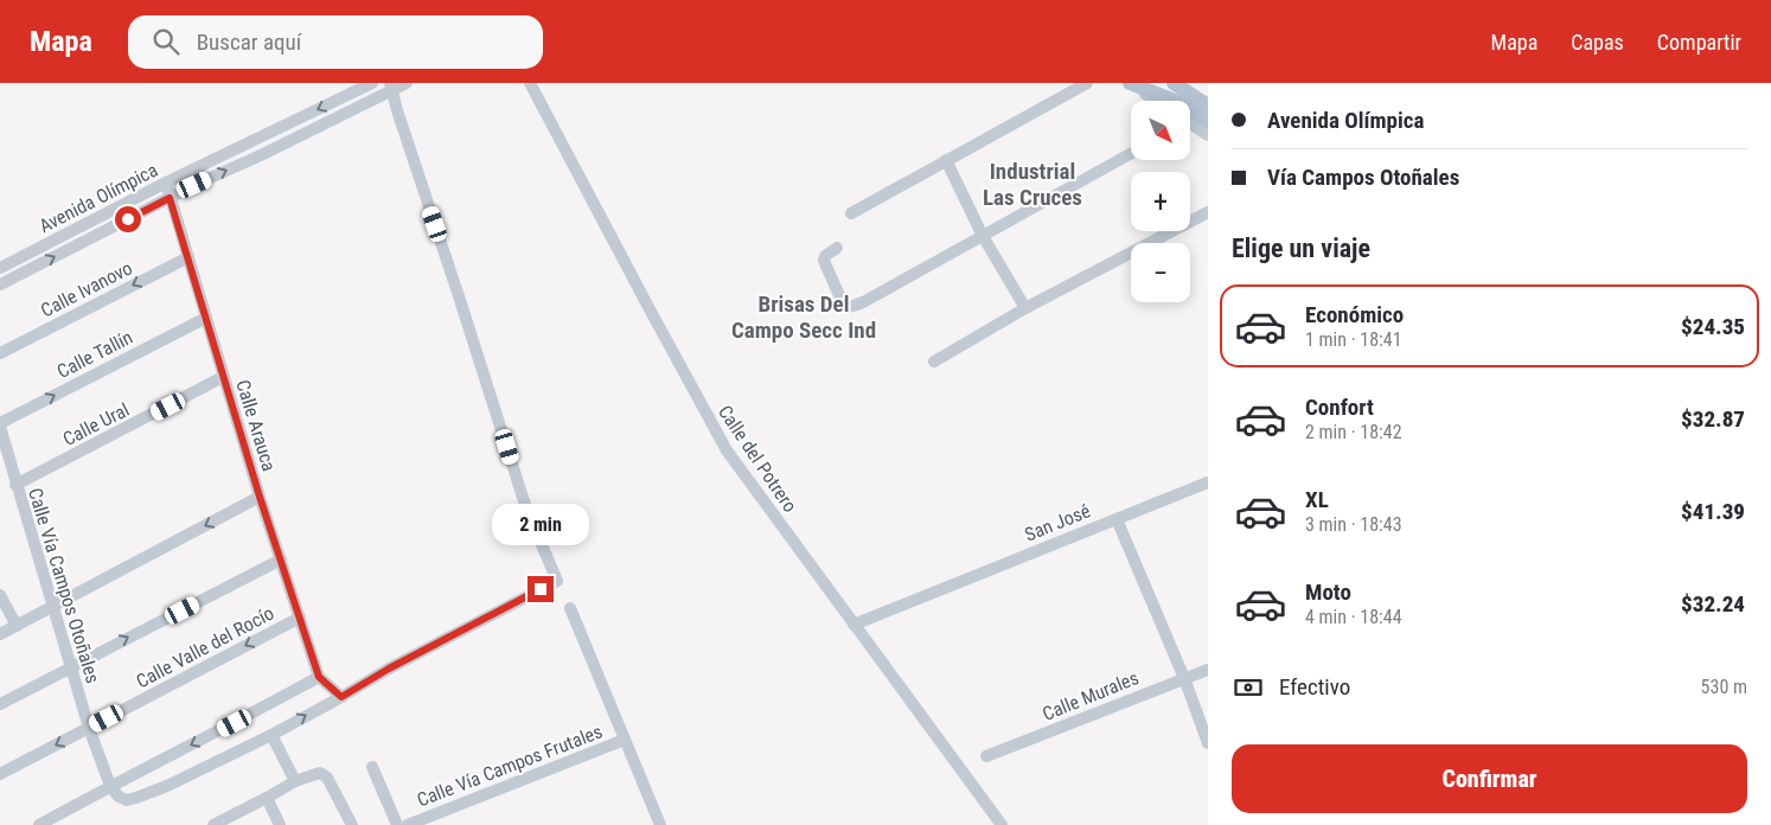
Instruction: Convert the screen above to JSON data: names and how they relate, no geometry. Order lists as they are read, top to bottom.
{
  "streets": {
    "street": [
      "Avenida Olímpica",
      "Calle Ivanovo",
      "Calle Tallín",
      "Calle Ural",
      "Calle Arauca",
      "Calle del Potrero",
      "San José",
      "Calle Vía Campos Otoñales",
      "Calle Valle del Rocío",
      "Calle Murales",
      "Calle Vía Campos Frutales"
    ]
  },
  "crossings": [
    ["Avenida Olímpica", "Calle Arauca"],
    ["Calle Ivanovo", "Calle Arauca"],
    ["Calle Tallín", "Calle Arauca"],
    ["Calle Tallín", "Calle Vía Campos Otoñales"],
    ["Calle Ural", "Calle Arauca"],
    ["Calle Ural", "Calle Vía Campos Otoñales"],
    ["Calle Arauca", "Calle Valle del Rocío"],
    ["Calle del Potrero", "San José"],
    ["San José", "Calle Murales"],
    ["Calle Vía Campos Otoñales", "Calle Valle del Rocío"]
  ],
  "one_way": ["Calle Ivanovo", "Calle Tallín"],
  "districts": ["Industrial Las Cruces", "Brisas Del Campo Secc Ind"],
  "north": "bottom right",
  "page": {
    "header": "Mapa",
    "search": "Buscar aquí",
    "nav": ["Mapa", "Capas", "Compartir"],
    "banner": ["Avenida Olímpica", "Vía Campos Otoñales"],
    "map_buttons": ["+", "−"],
    "heading": "Elige un viaje",
    "list": [
      {
        "name": "Económico",
        "note": "1 min · 18:41",
        "value": "$24.35"
      },
      {
        "name": "Confort",
        "note": "2 min · 18:42",
        "value": "$32.87"
      },
      {
        "name": "XL",
        "note": "3 min · 18:43",
        "value": "$41.39"
      },
      {
        "name": "Moto",
        "note": "4 min · 18:44",
        "value": "$32.24"
      }
    ],
    "bubble": "2 min",
    "pay": ["Efectivo", "530 m"],
    "buttons": "Confirmar"
  }
}
